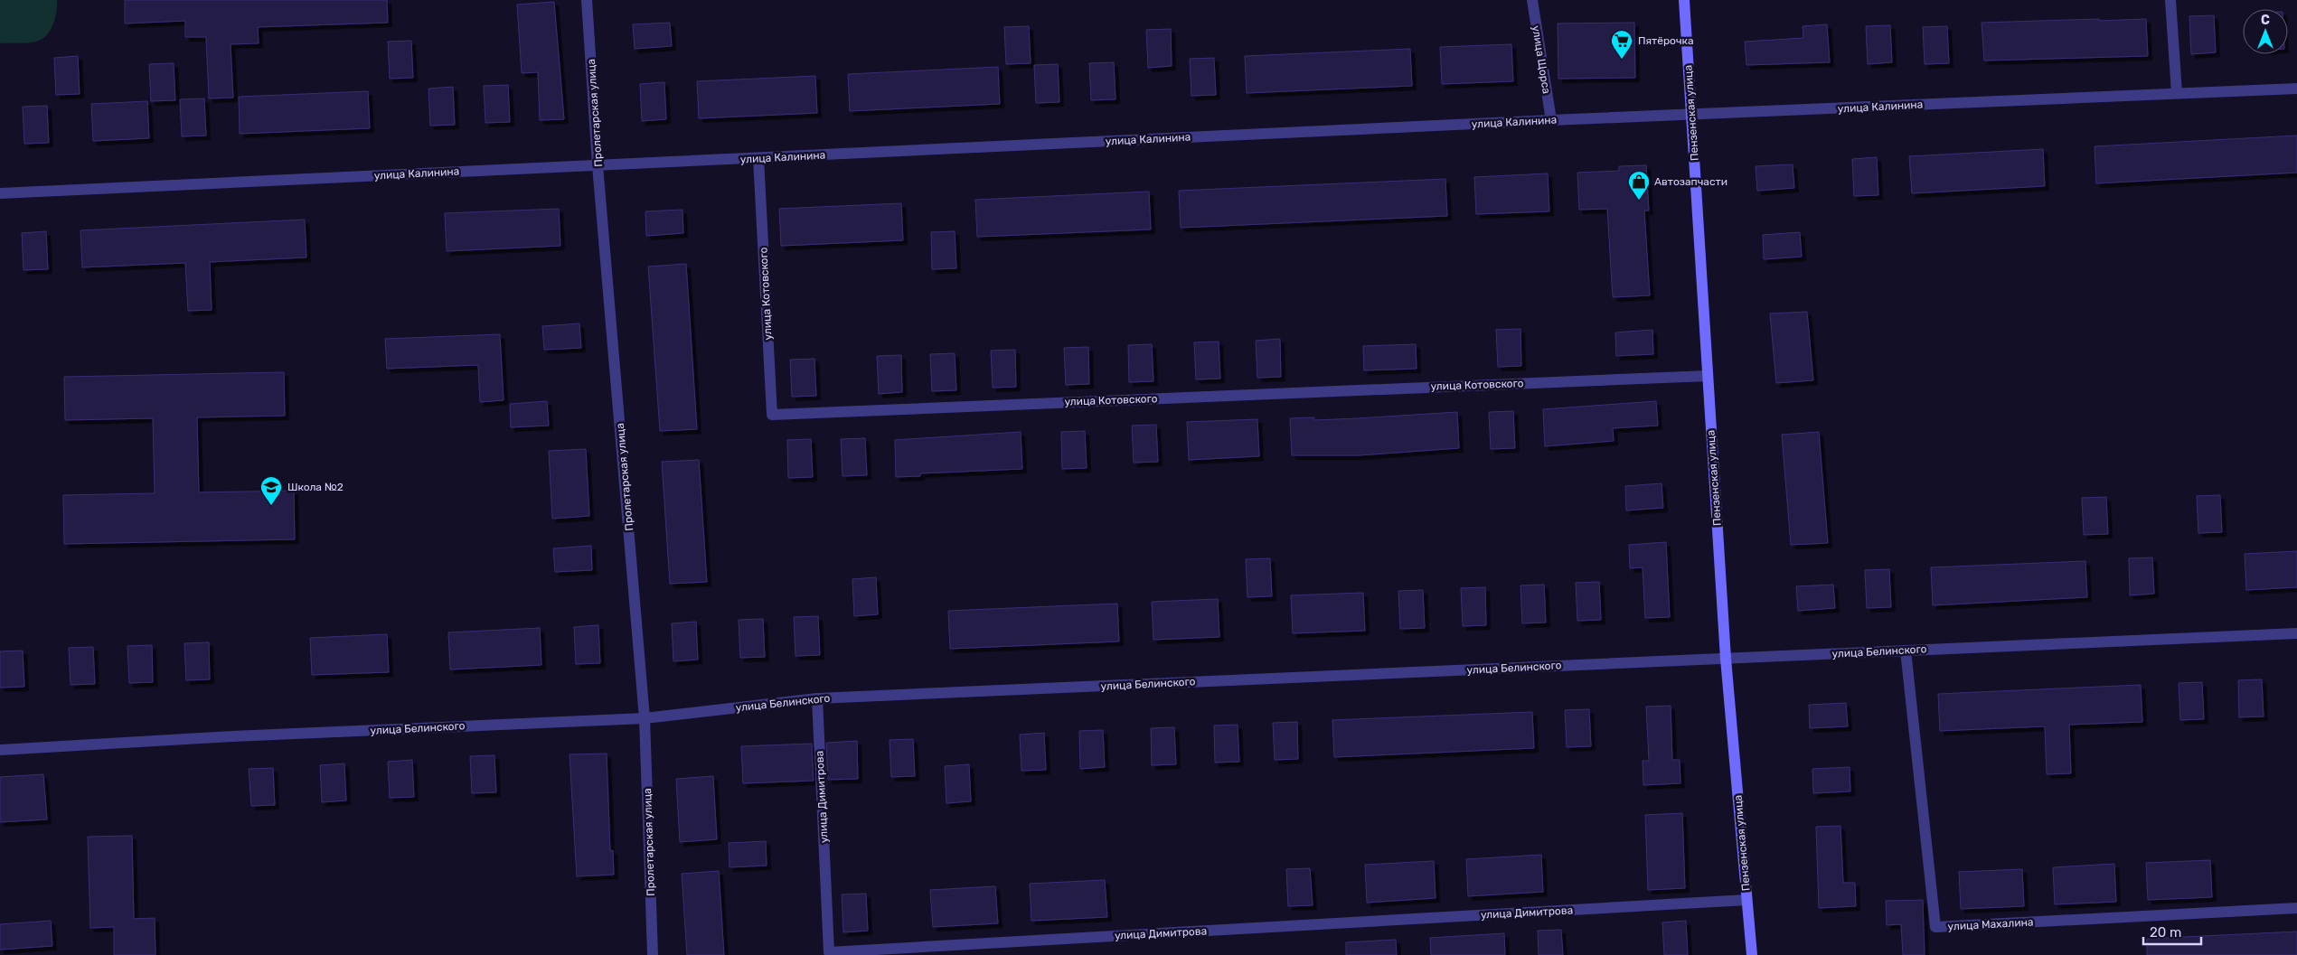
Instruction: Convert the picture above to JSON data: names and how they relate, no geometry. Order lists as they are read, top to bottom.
{
  "streets": {
    "street": [
      "улица Щорса",
      "улица Калинина",
      "Пролетарская улица",
      "Пензенская улица",
      "улица Котовского",
      "улица Белинского",
      "улица Димитрова",
      "улица Махалина"
    ]
  },
  "crossings": [
    ["улица Щорса", "улица Калинина"],
    ["улица Калинина", "Пролетарская улица"],
    ["улица Калинина", "Пензенская улица"],
    ["улица Калинина", "улица Котовского"],
    ["Пролетарская улица", "улица Белинского"],
    ["Пензенская улица", "улица Котовского"],
    ["Пензенская улица", "улица Белинского"],
    ["Пензенская улица", "улица Димитрова"],
    ["улица Белинского", "улица Димитрова"],
    ["улица Белинского", "улица Махалина"]
  ],
  "places": {
    "supermarket": ["Пятёрочка"],
    "shop": ["Автозапчасти"],
    "school or university": ["Школа №2"]
  },
  "scale_bar": "20 m",
  "north": "top"
}
